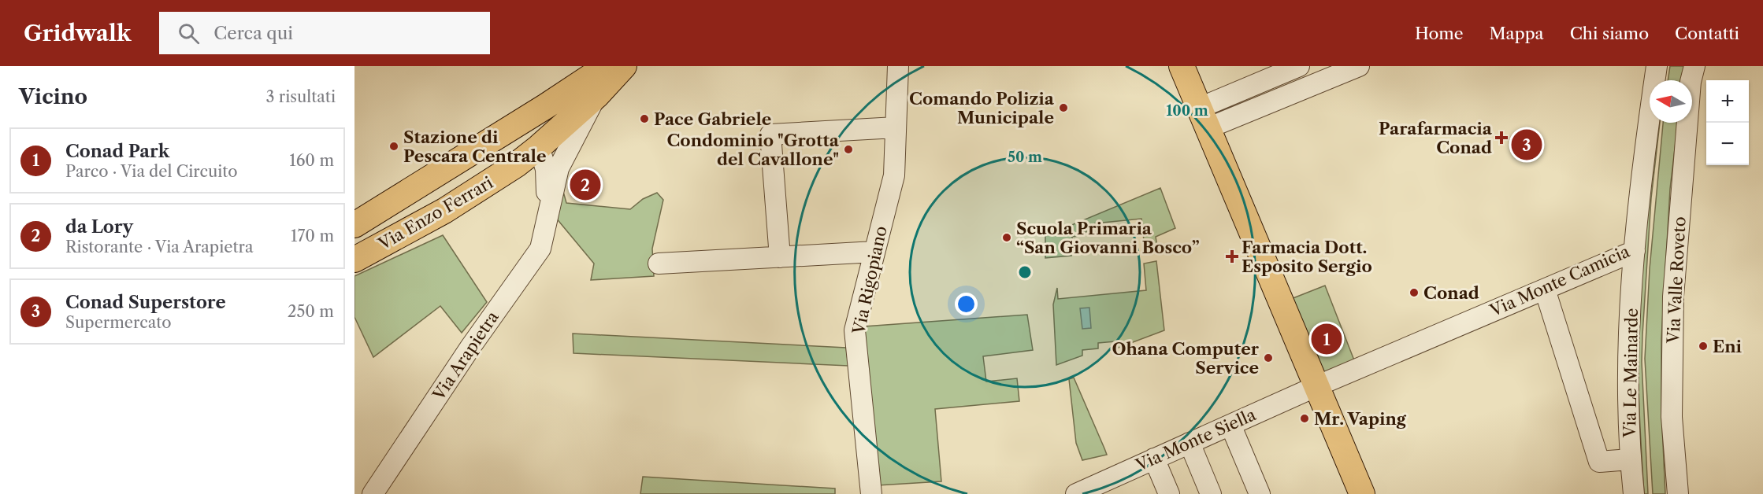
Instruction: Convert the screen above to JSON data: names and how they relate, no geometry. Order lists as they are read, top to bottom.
{
  "streets": {
    "main road": ["Via Enzo Ferrari"],
    "street": [
      "Via Rigopiano",
      "Via Valle Roveto",
      "Via Monte Camicia",
      "Via Arapietra",
      "Via Le Mainarde",
      "Via Monte Siella"
    ]
  },
  "crossings": [
    ["Via Enzo Ferrari", "Via Arapietra"],
    ["Via Monte Camicia", "Via Le Mainarde"],
    ["Via Monte Camicia", "Via Monte Siella"]
  ],
  "places": {
    "other": [
      "Comando Polizia Municipale",
      "Pace Gabriele",
      "Stazione di Pescara Centrale",
      "Condominio \"Grotta del Cavallone\"",
      "Scuola Primaria “San Giovanni Bosco”",
      "Conad",
      "Eni",
      "Ohana Computer Service",
      "Mr. Vaping"
    ],
    "health": ["Parafarmacia Conad", "Farmacia Dott. Esposito Sergio"]
  },
  "north": "left",
  "page": {
    "header": "Gridwalk",
    "search": "Cerca qui",
    "nav": [
      "Home",
      "Mappa",
      "Chi siamo",
      "Contatti"
    ],
    "heading": ["Vicino", "3 risultati"],
    "map_buttons": ["+", "−"],
    "list": [
      {
        "mark": "1",
        "name": "Conad Park",
        "note": "Parco · Via del Circuito",
        "value": "160 m"
      },
      {
        "mark": "2",
        "name": "da Lory",
        "note": "Ristorante · Via Arapietra",
        "value": "170 m"
      },
      {
        "mark": "3",
        "name": "Conad Superstore",
        "note": "Supermercato",
        "value": "250 m"
      }
    ],
    "pins": ["3", "2", "1"]
  },
  "rings": ["100 m", "50 m"]
}
